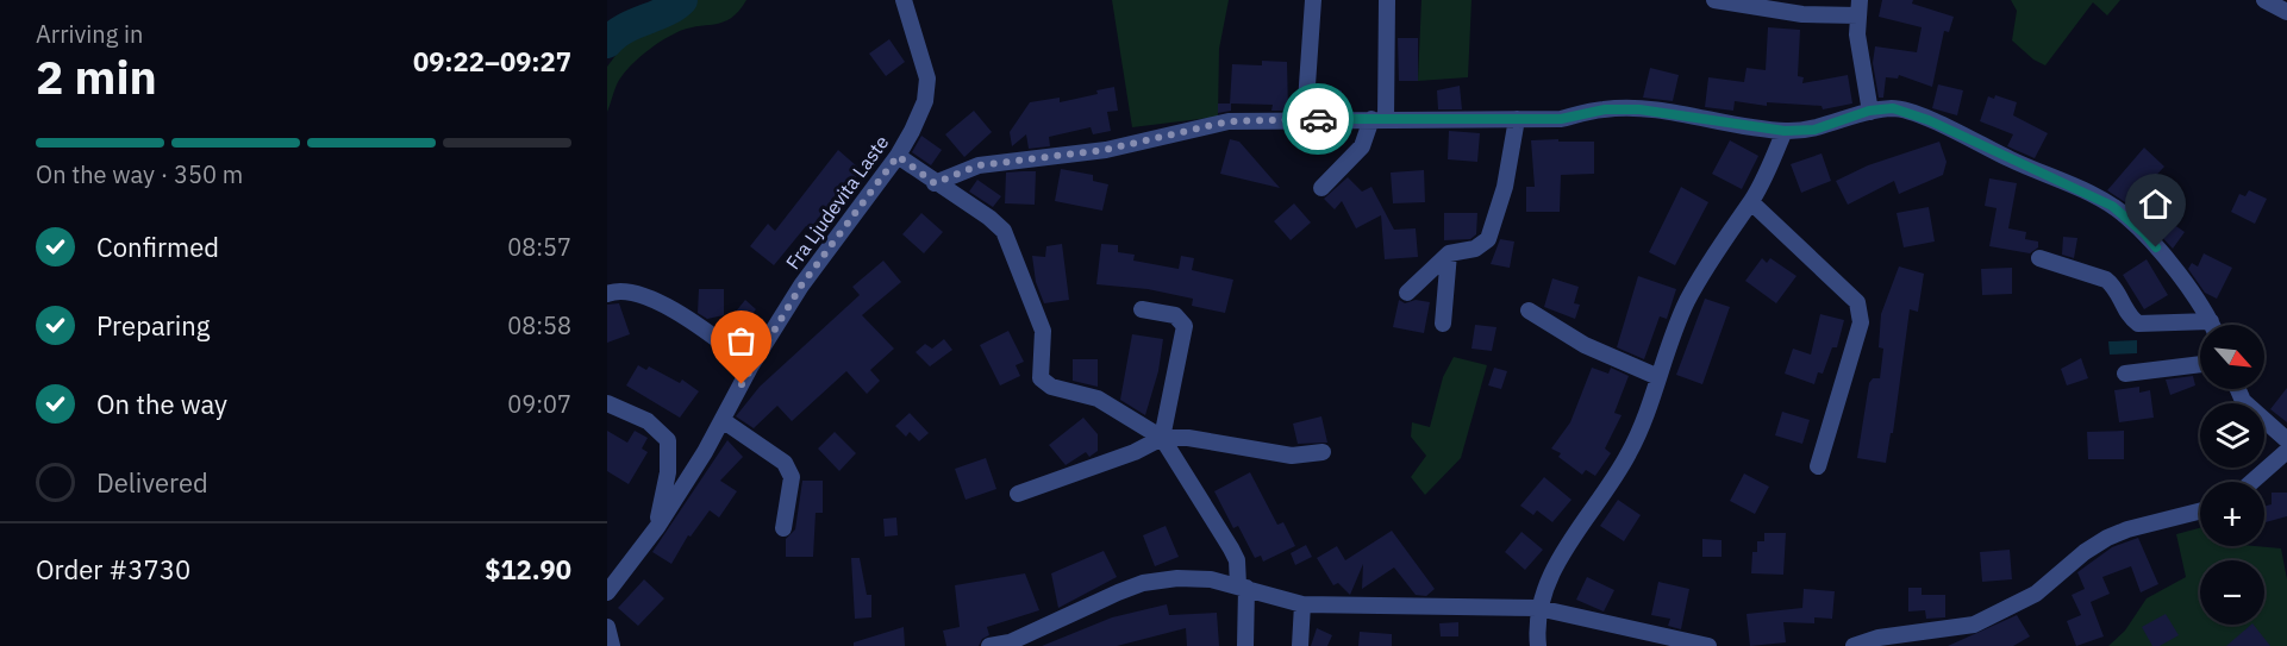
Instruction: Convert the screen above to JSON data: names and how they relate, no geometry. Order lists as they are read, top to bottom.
{
  "streets": {
    "street": ["Fra Ljudevita Laste"]
  },
  "north": "bottom right",
  "page": {
    "heading": ["2 min", "Arriving in", "09:22–09:27"],
    "panel": ["Order #3730", "$12.90"],
    "bar": "On the way · 350 m",
    "list": [
      ["Confirmed", "08:57"],
      ["Preparing", "08:58"],
      ["On the way", "09:07"],
      "Delivered"
    ],
    "map_buttons": ["+", "−"]
  }
}
